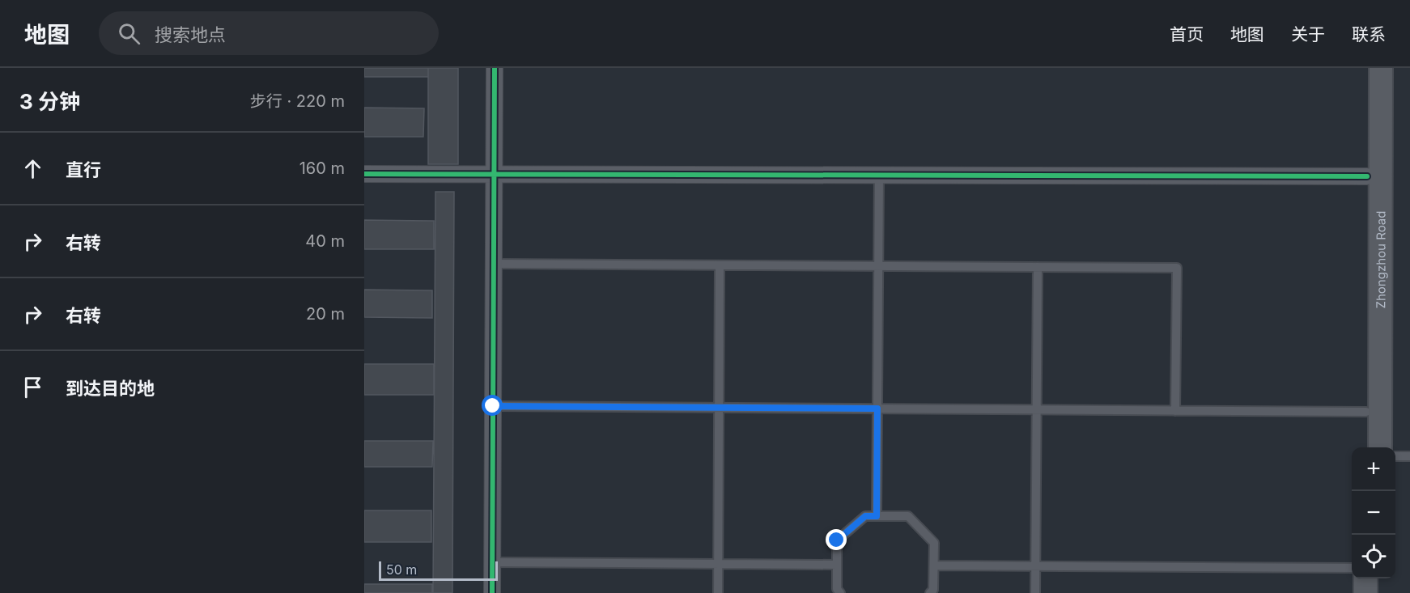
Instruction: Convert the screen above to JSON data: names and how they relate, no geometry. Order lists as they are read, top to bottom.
{
  "streets": {
    "main road": ["Zhongzhou Road"]
  },
  "scale_bar": "50 m",
  "page": {
    "header": "地图",
    "search": "搜索地点",
    "nav": [
      "首页",
      "地图",
      "关于",
      "联系"
    ],
    "heading": ["3 分钟", "步行 · 220 m"],
    "list": [
      ["直行", "160 m"],
      ["右转", "40 m"],
      ["右转", "20 m"],
      "到达目的地"
    ],
    "map_buttons": ["+", "−"],
    "scale": "50 m"
  }
}
